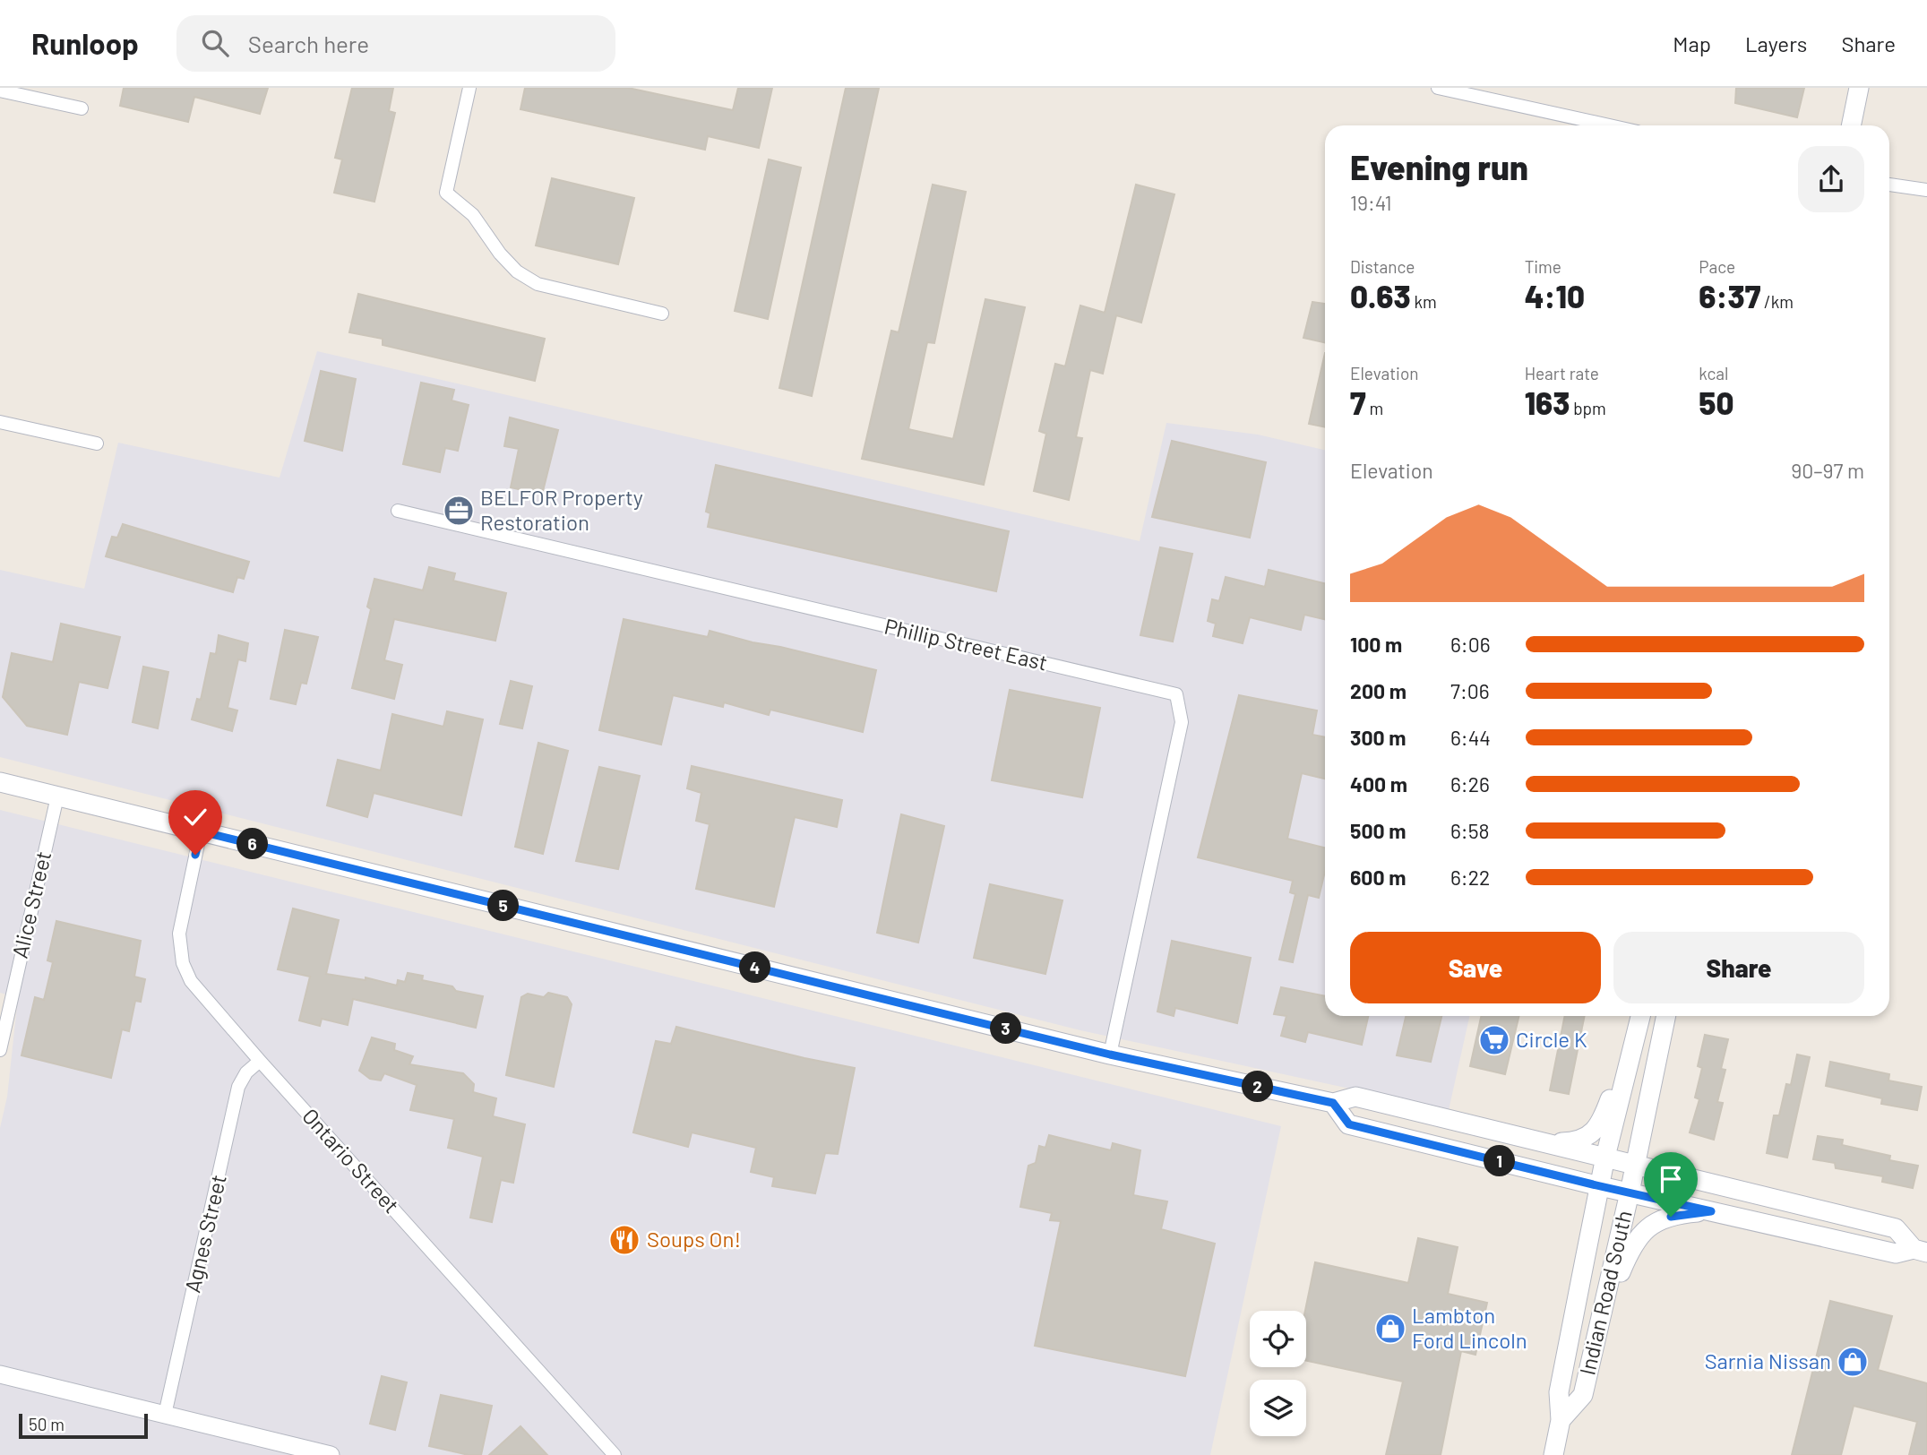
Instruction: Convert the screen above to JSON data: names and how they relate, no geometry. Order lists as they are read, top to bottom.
{
  "streets": {
    "main road": ["Indian Road South"],
    "street": [
      "Phillip Street East",
      "Alice Street",
      "Ontario Street",
      "Agnes Street"
    ]
  },
  "crossings": [
    ["Ontario Street", "Agnes Street"]
  ],
  "places": {
    "office": ["BELFOR Property Restoration"],
    "supermarket": ["Circle K"],
    "restaurant": ["Soups On!"],
    "shop": ["Lambton Ford Lincoln", "Sarnia Nissan"]
  },
  "scale_bar": "50 m",
  "page": {
    "header": "Runloop",
    "search": "Search here",
    "nav": ["Map", "Layers", "Share"],
    "heading": ["Evening run", "19:41"],
    "stats": [
      ["Distance", "0.63 km"],
      ["Time", "4:10"],
      ["Pace", "6:37 /km"],
      ["Elevation", "7 m"],
      ["Heart rate", "163 bpm"],
      ["kcal", "50"]
    ],
    "chart": ["Elevation", "90–97 m"],
    "list": [
      {
        "name": "100 m",
        "note": "6:06"
      },
      {
        "name": "200 m",
        "note": "7:06"
      },
      {
        "name": "300 m",
        "note": "6:44"
      },
      {
        "name": "400 m",
        "note": "6:26"
      },
      {
        "name": "500 m",
        "note": "6:58"
      },
      {
        "name": "600 m",
        "note": "6:22"
      }
    ],
    "pins": [
      "6",
      "5",
      "4",
      "3",
      "2",
      "1"
    ],
    "buttons": ["Save", "Share"],
    "scale": "50 m"
  }
}
